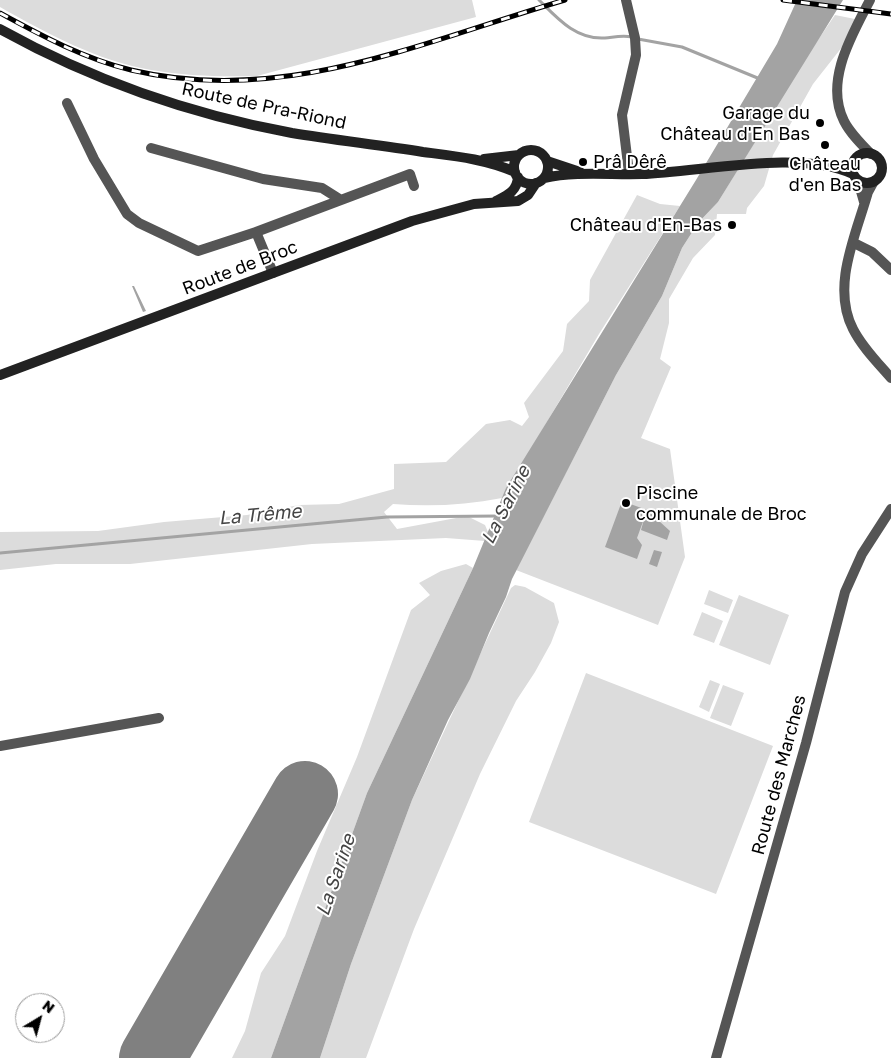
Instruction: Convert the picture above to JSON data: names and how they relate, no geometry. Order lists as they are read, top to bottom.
{
  "streets": {
    "main road": ["Route de Pra-Riond", "Route de Broc"],
    "street": ["Route des Marches"]
  },
  "crossings": [
    ["Route de Pra-Riond", "Route de Broc"]
  ],
  "water": ["La Sarine", "La Trême"],
  "places": [
    "Garage du Château d'En Bas",
    "Château d'en Bas",
    "Prâ Dêrê",
    "Château d'En-Bas",
    "Piscine communale de Broc"
  ],
  "north": "top right"
}
